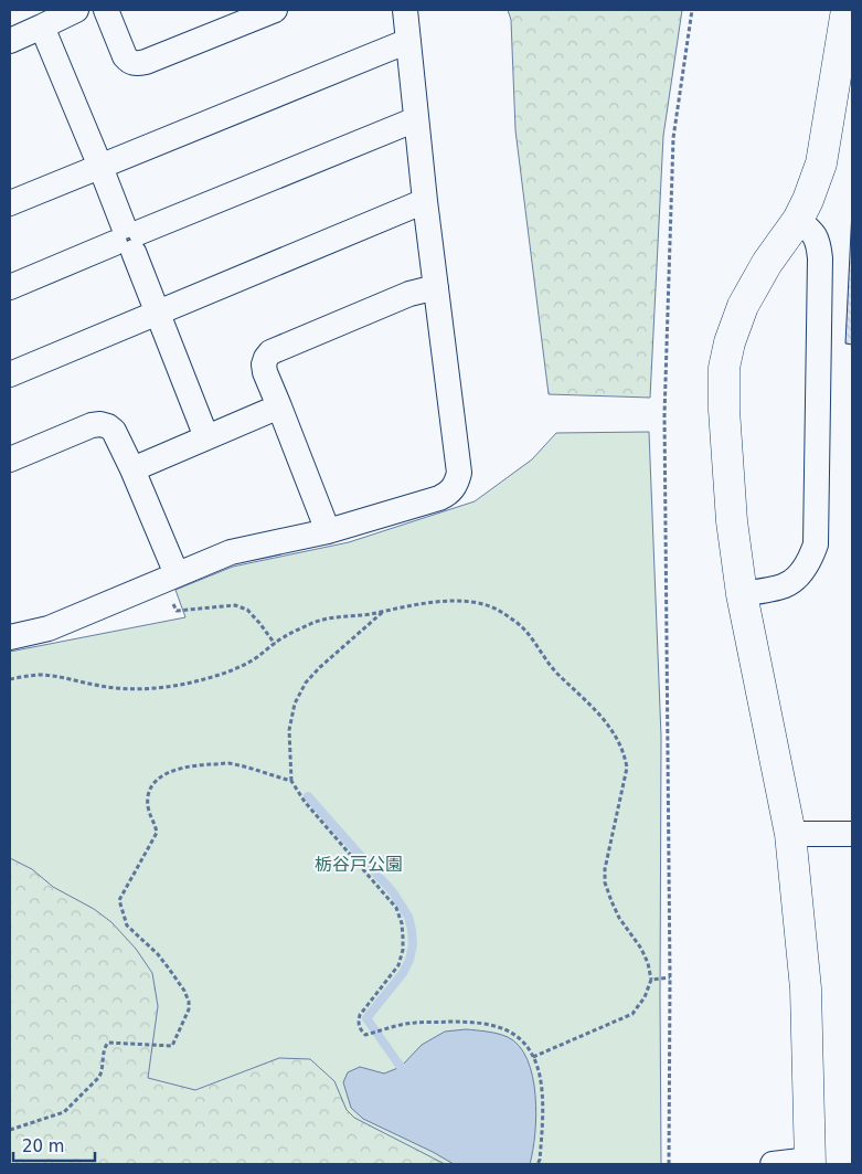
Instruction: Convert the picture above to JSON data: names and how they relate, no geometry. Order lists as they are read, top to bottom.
{
  "parks": ["栃谷戸公園"],
  "scale_bar": "20 m"
}
